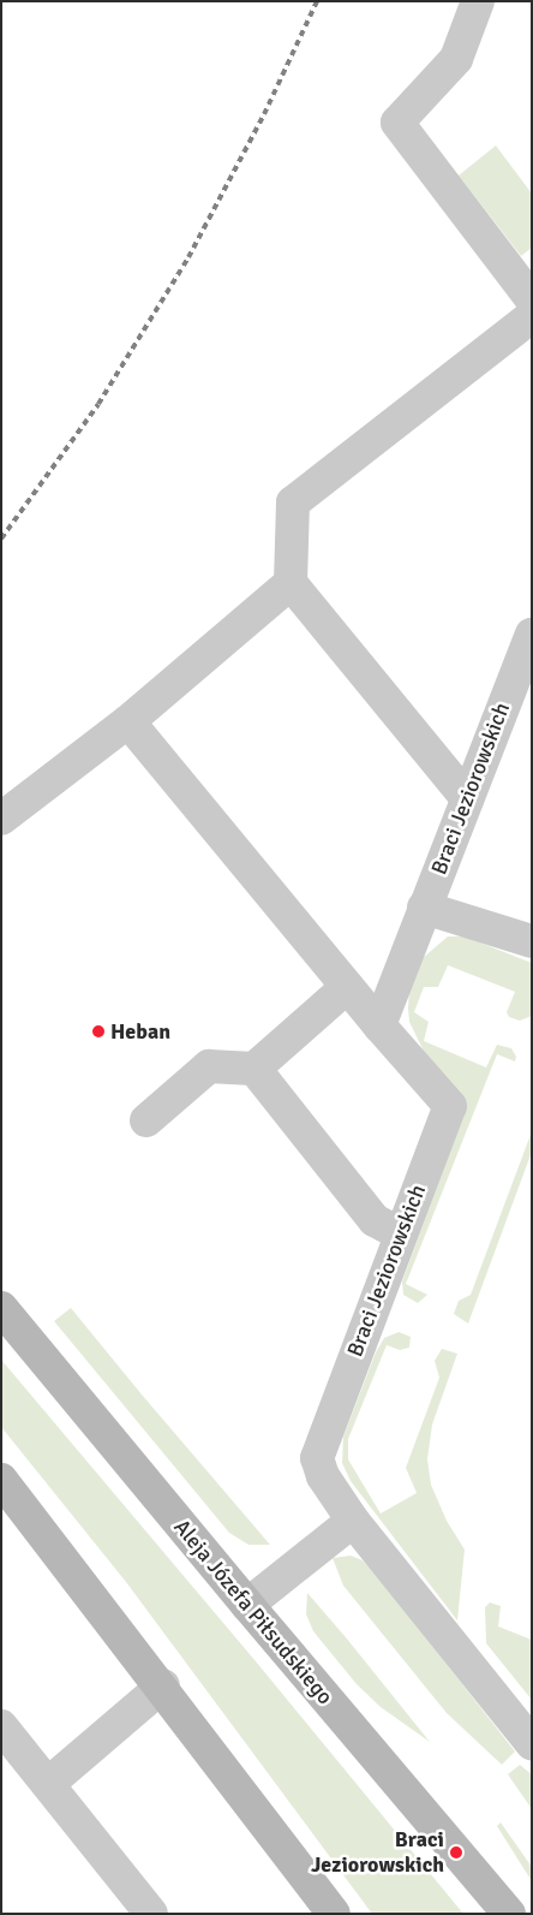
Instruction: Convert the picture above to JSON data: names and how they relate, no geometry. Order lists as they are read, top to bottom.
{
  "streets": {
    "main road": ["Aleja Józefa Piłsudskiego"],
    "street": ["Braci Jeziorowskich"]
  },
  "places": ["Heban", "Braci Jeziorowskich"]
}
